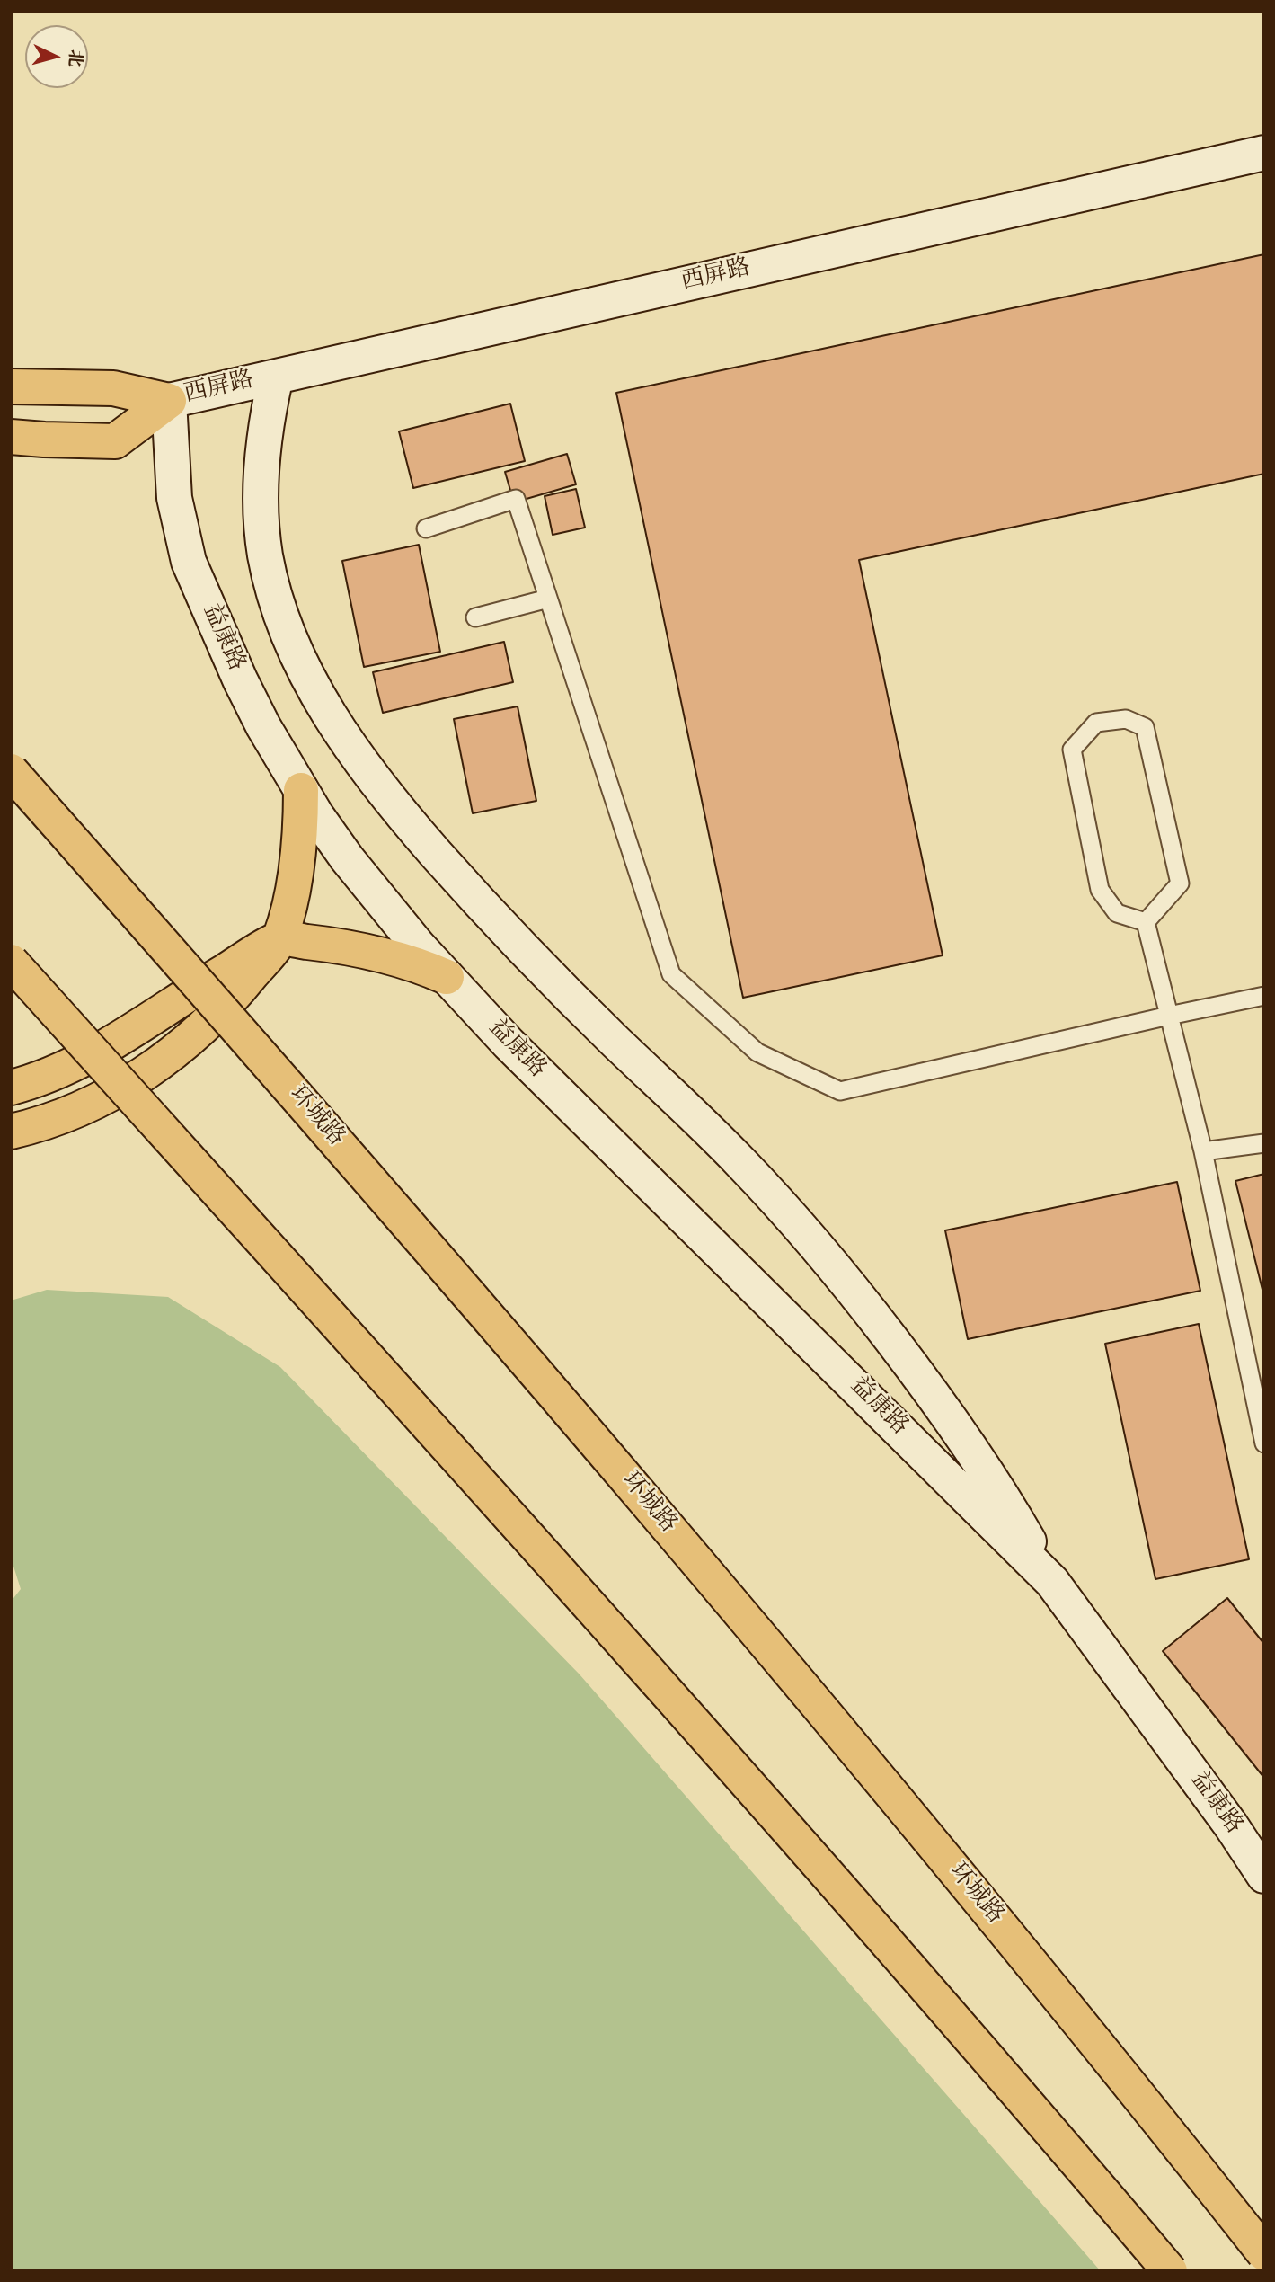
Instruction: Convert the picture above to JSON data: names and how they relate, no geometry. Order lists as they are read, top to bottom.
{
  "streets": {
    "main road": ["西屏路", "益康路", "环城路"]
  },
  "crossings": [
    ["西屏路", "益康路"]
  ],
  "north": "right"
}
